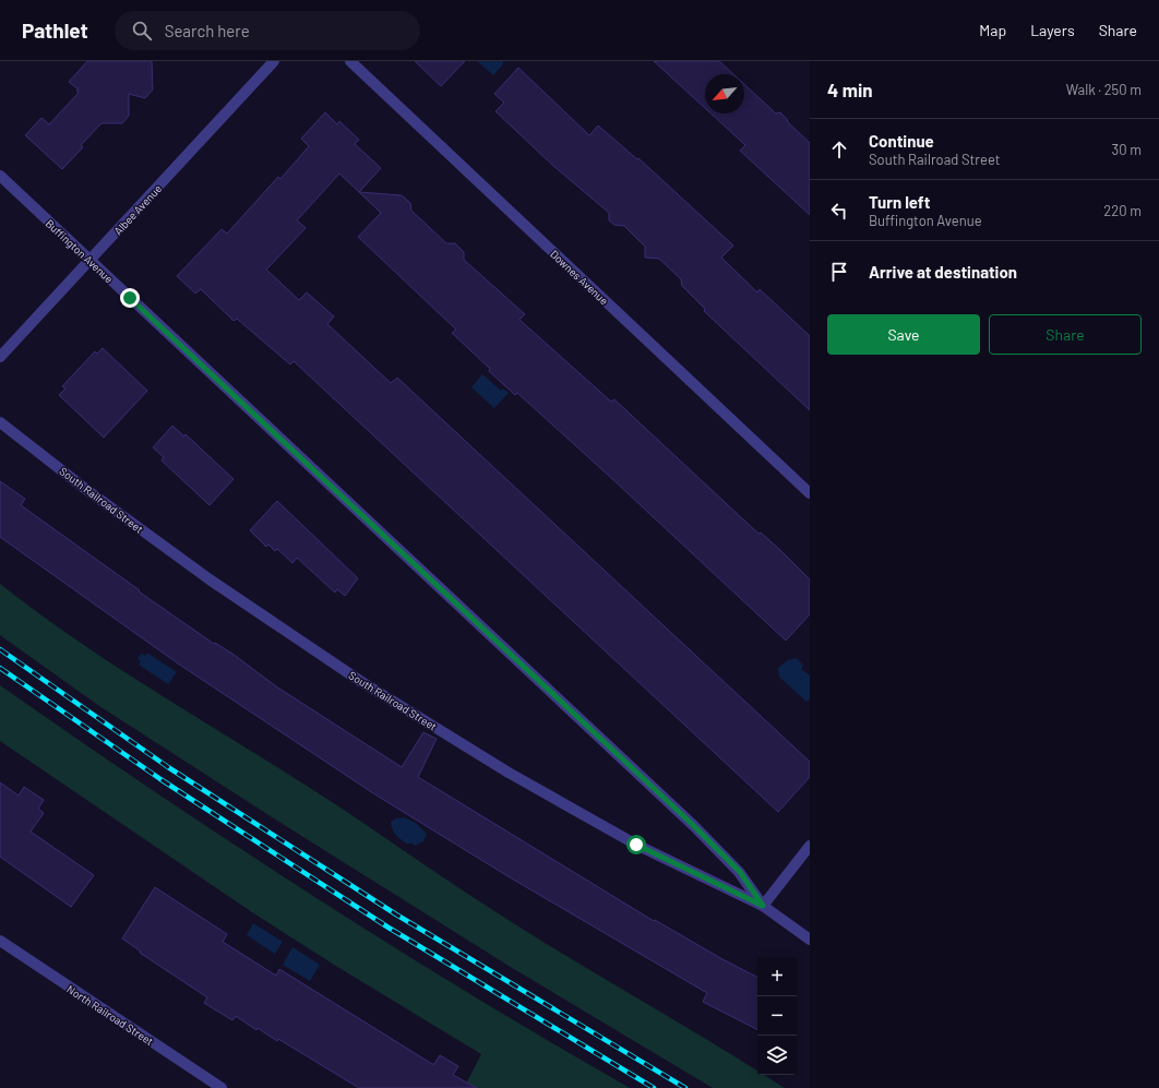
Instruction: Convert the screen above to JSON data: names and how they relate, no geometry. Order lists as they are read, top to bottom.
{
  "streets": {
    "street": [
      "Albee Avenue",
      "Buffington Avenue",
      "Downes Avenue",
      "South Railroad Street",
      "North Railroad Street"
    ]
  },
  "crossings": [
    ["Albee Avenue", "Buffington Avenue"],
    ["Buffington Avenue", "South Railroad Street"]
  ],
  "north": "bottom left",
  "page": {
    "header": "Pathlet",
    "search": "Search here",
    "nav": ["Map", "Layers", "Share"],
    "heading": ["4 min", "Walk · 250 m"],
    "list": [
      ["Continue", "South Railroad Street", "30 m"],
      ["Turn left", "Buffington Avenue", "220 m"],
      "Arrive at destination"
    ],
    "buttons": ["Save", "Share"],
    "map_buttons": ["+", "−"]
  }
}
